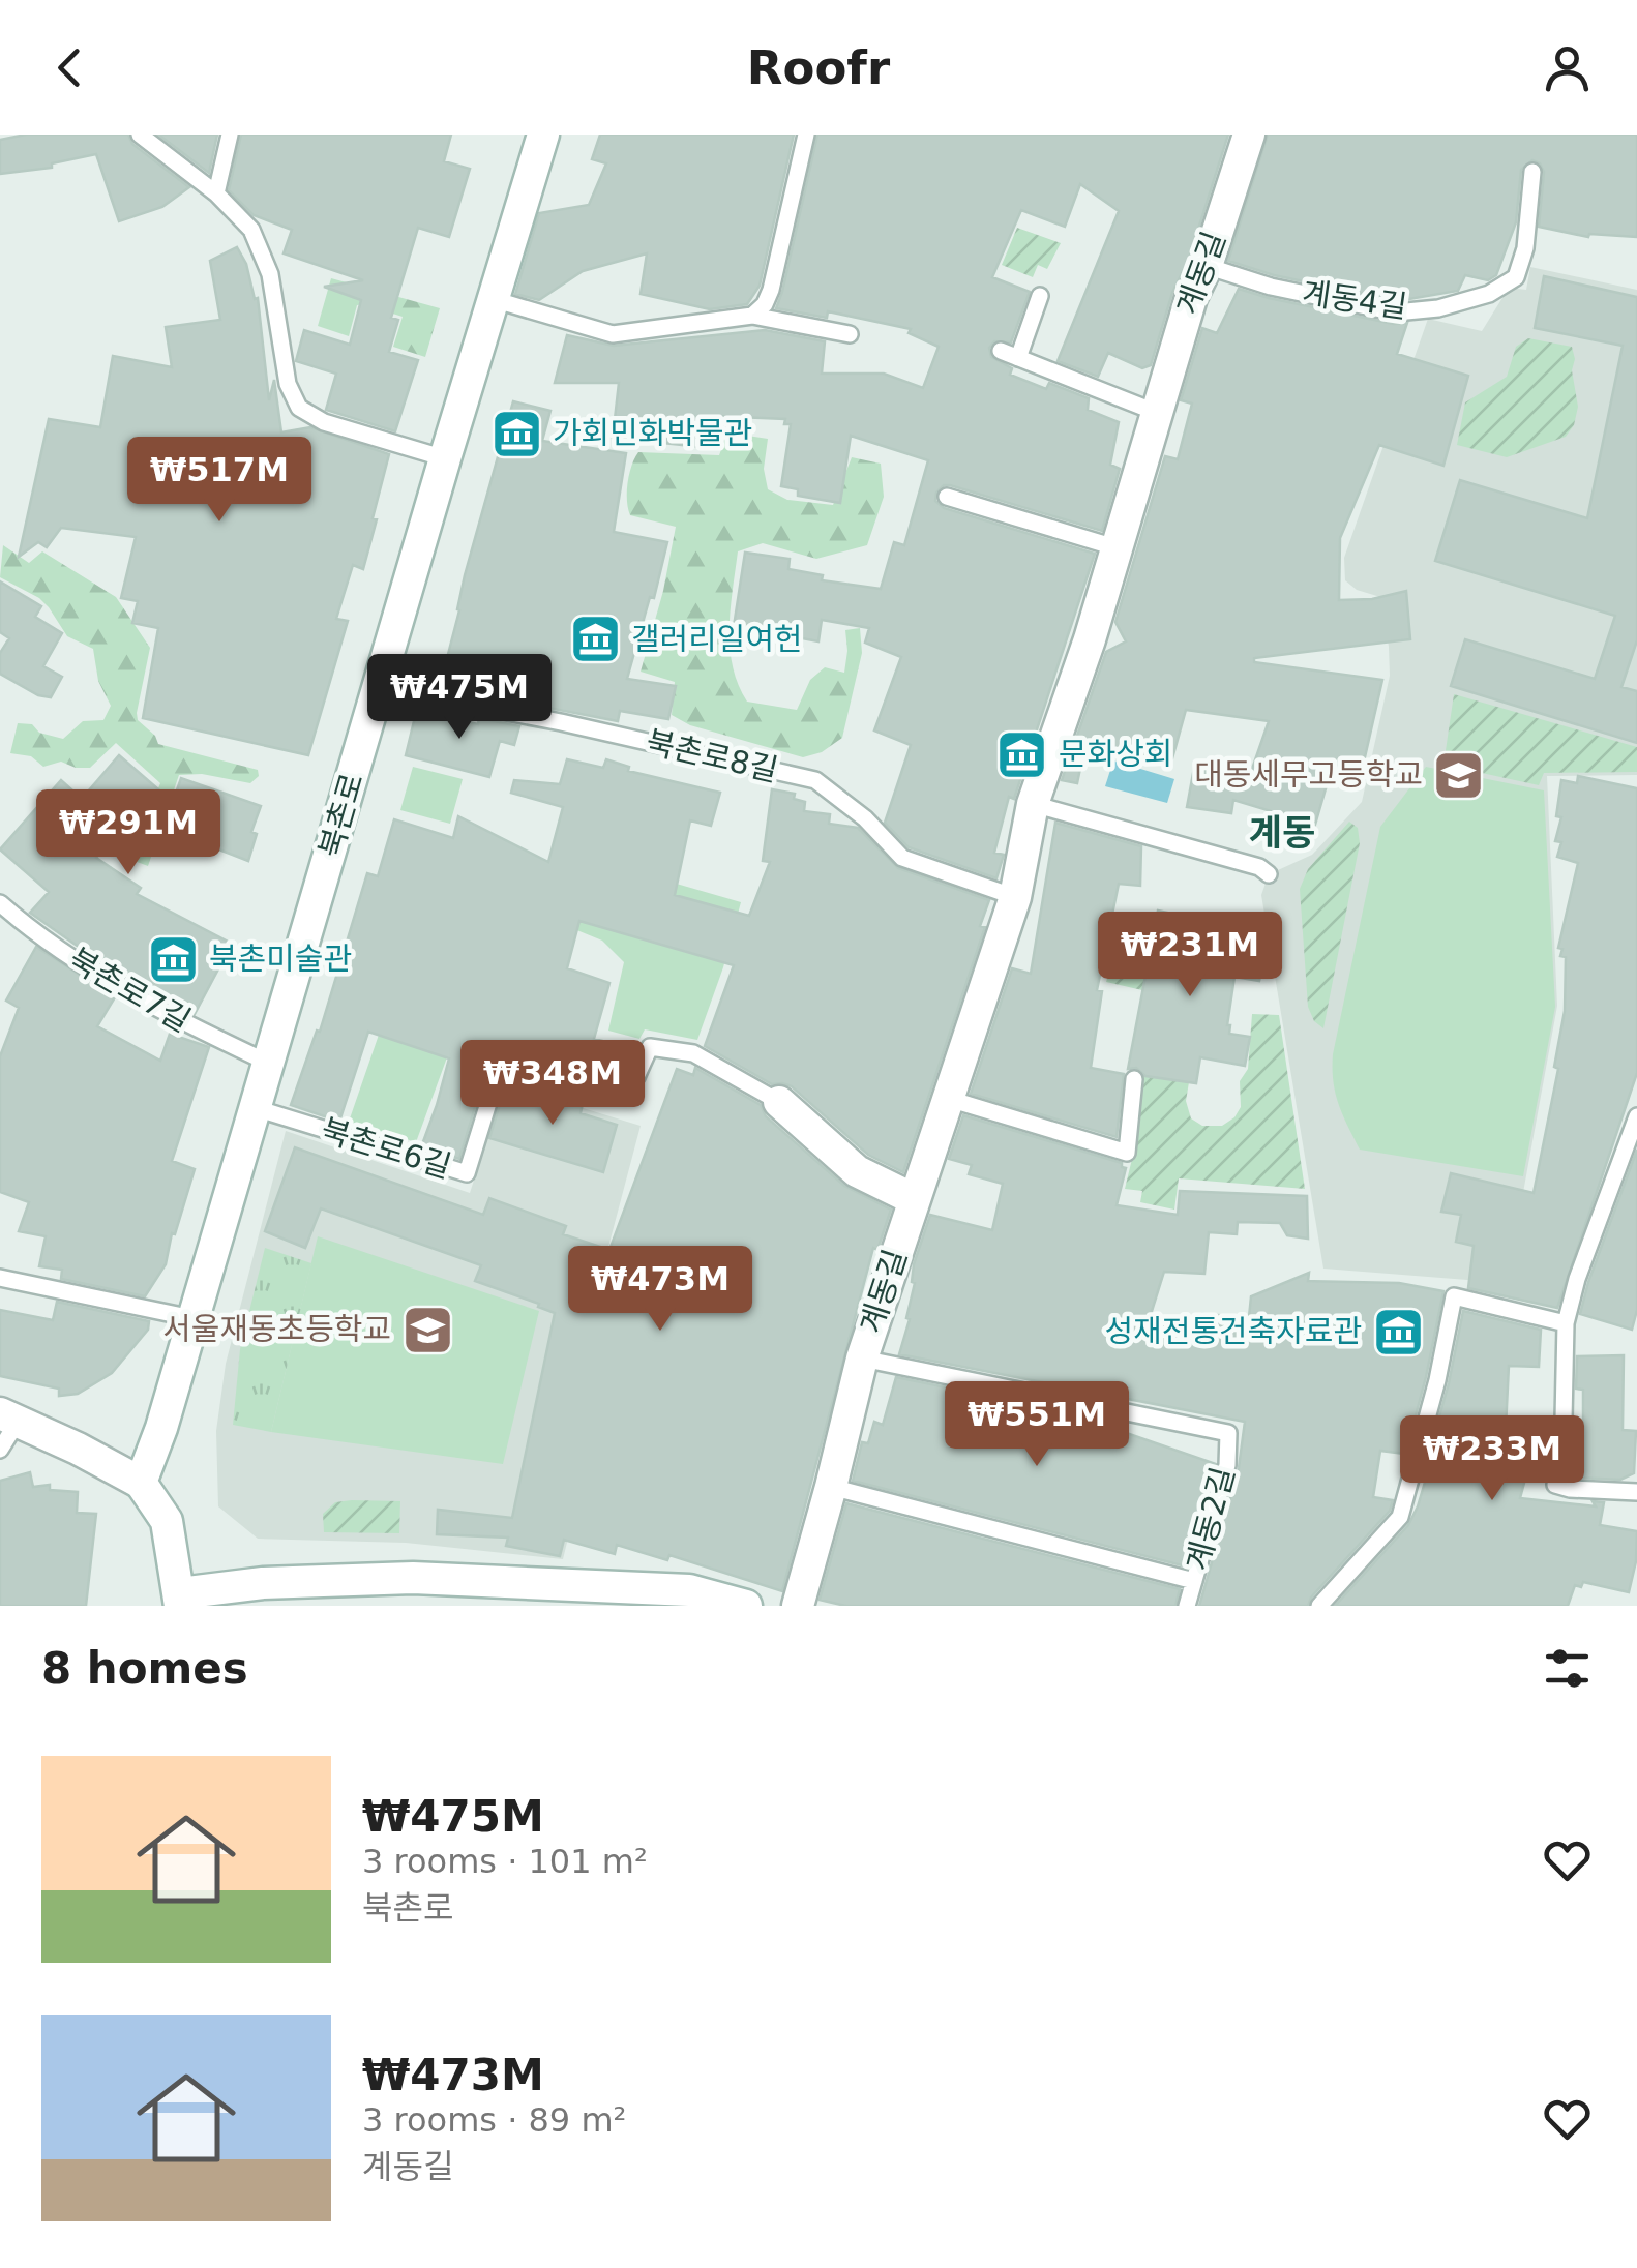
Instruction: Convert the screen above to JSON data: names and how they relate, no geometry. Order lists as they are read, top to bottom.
{
  "streets": {
    "street": ["계동길", "북촌로"],
    "lane": [
      "계동4길",
      "북촌로8길",
      "북촌로7길",
      "북촌로6길",
      "계동2길"
    ]
  },
  "crossings": [
    ["계동길", "계동4길"],
    ["계동길", "북촌로8길"],
    ["계동길", "계동2길"],
    ["북촌로8길", "북촌로"],
    ["북촌로", "북촌로7길"],
    ["북촌로", "북촌로6길"]
  ],
  "districts": ["계동"],
  "places": {
    "museum": [
      "가회민화박물관",
      "갤러리일여헌",
      "문화상회",
      "북촌미술관",
      "성재전통건축자료관"
    ],
    "school or university": ["대동세무고등학교", "서울재동초등학교"]
  },
  "page": {
    "header": "Roofr",
    "price": [
      "₩517M",
      "₩475M",
      "₩291M",
      "₩231M",
      "₩348M",
      "₩473M",
      "₩551M",
      "₩233M"
    ],
    "heading": "8 homes",
    "list": [
      {
        "name": "₩475M",
        "note": "3 rooms · 101 m² · 북촌로"
      },
      {
        "name": "₩473M",
        "note": "3 rooms · 89 m² · 계동길"
      }
    ]
  }
}
